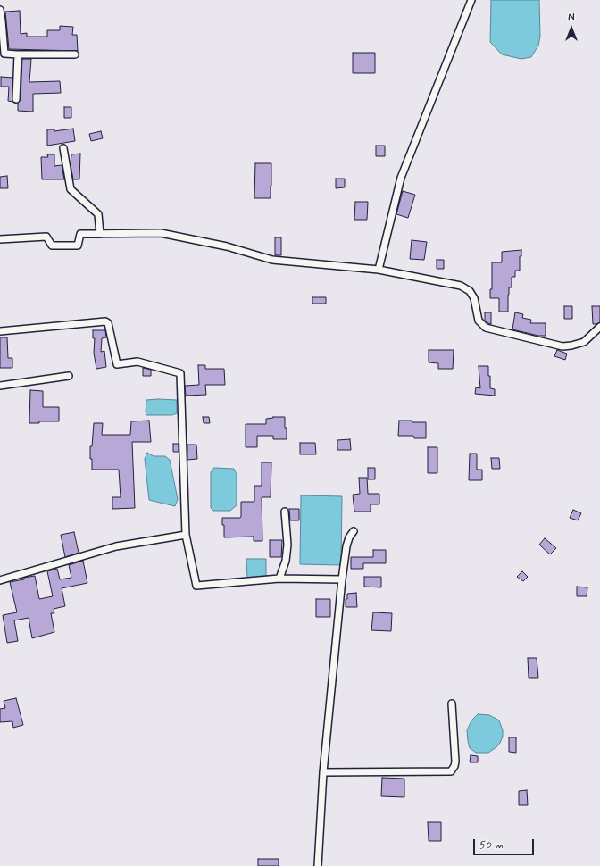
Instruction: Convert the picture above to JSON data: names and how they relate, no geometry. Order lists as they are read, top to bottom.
{
  "scale_bar": "50 m",
  "north": "top"
}
